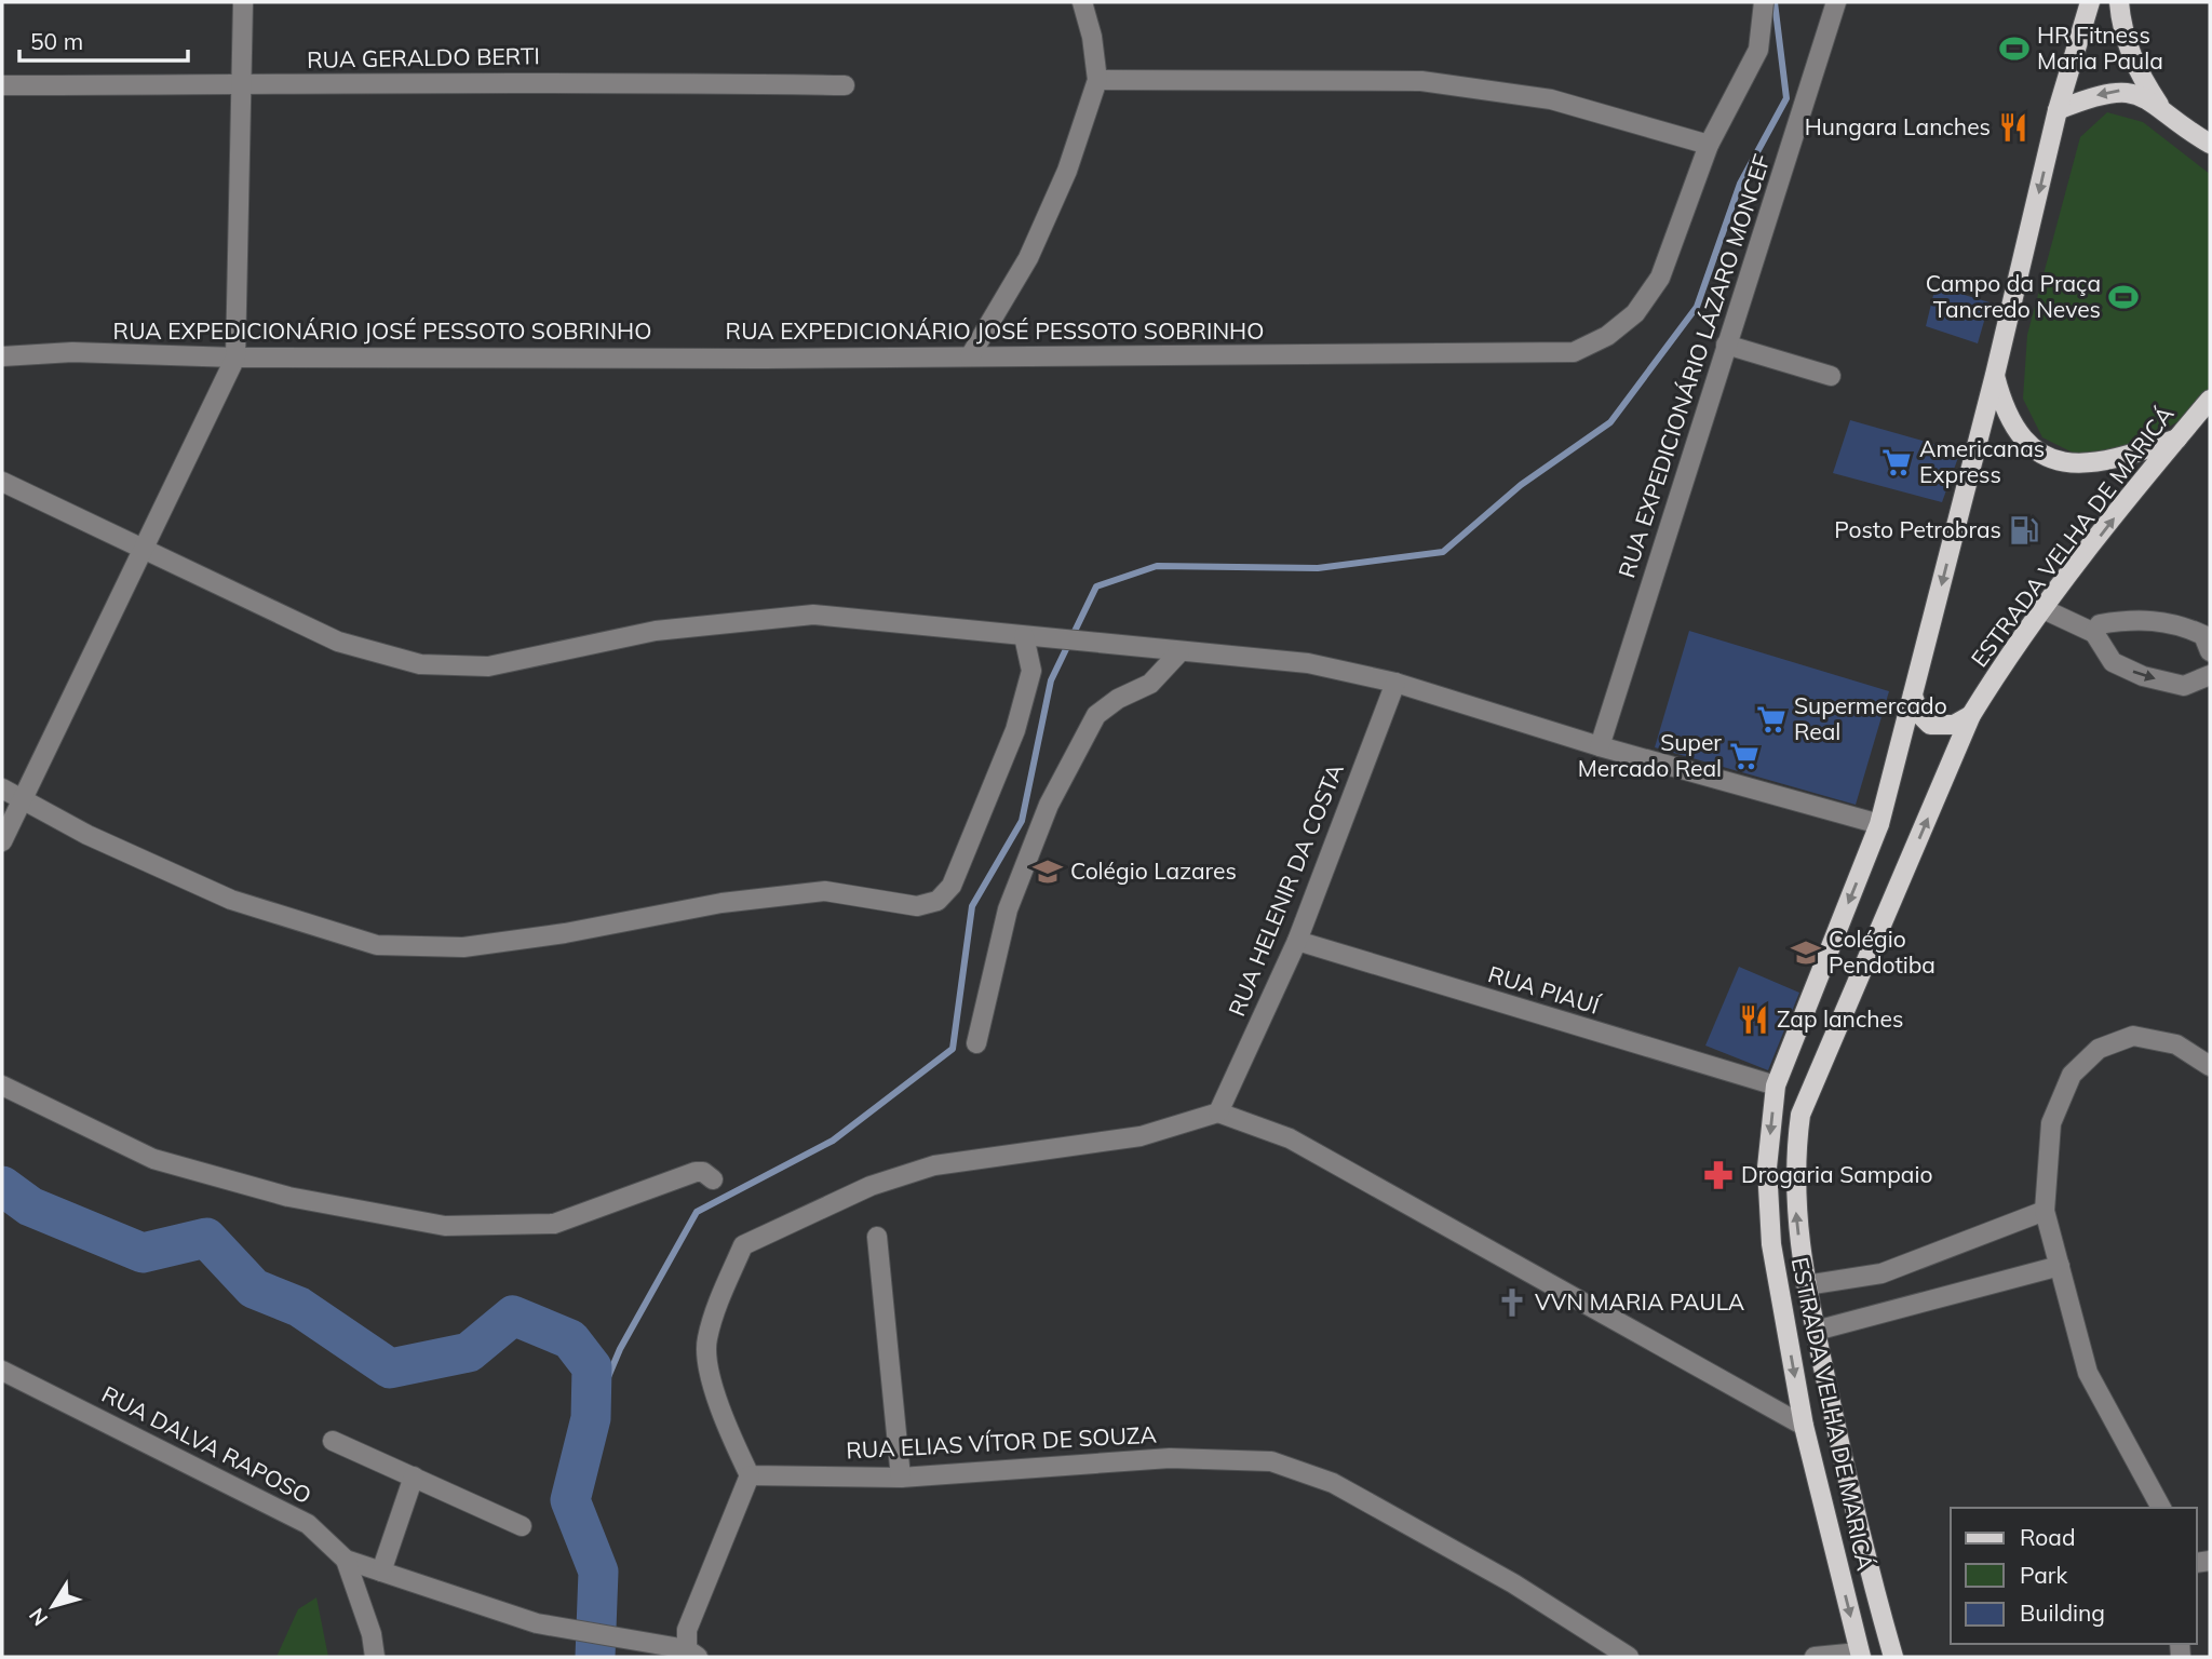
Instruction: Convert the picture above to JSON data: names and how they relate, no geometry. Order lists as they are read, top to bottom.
{
  "streets": {
    "main road": ["ESTRADA VELHA DE MARICÁ"],
    "street": [
      "RUA GERALDO BERTI",
      "RUA EXPEDICIONÁRIO JOSÉ PESSOTO SOBRINHO",
      "RUA EXPEDICIONÁRIO LÁZARO MONCEF",
      "RUA HELENIR DA COSTA",
      "RUA PIAUÍ",
      "RUA ELIAS VÍTOR DE SOUZA",
      "RUA DALVA RAPOSO"
    ]
  },
  "crossings": [
    ["ESTRADA VELHA DE MARICÁ", "RUA PIAUÍ"],
    ["RUA HELENIR DA COSTA", "RUA PIAUÍ"]
  ],
  "places": {
    "sports": ["HR Fitness Maria Paula", "Campo da Praça Tancredo Neves"],
    "restaurant": ["Hungara Lanches", "Zap lanches"],
    "supermarket": ["Americanas Express", "Supermercado Real", "Super Mercado Real"],
    "fuel station": ["Posto Petrobras"],
    "school or university": ["Colégio Lazares", "Colégio Pendotiba"],
    "pharmacy": ["Drogaria Sampaio"],
    "church": ["VVN MARIA PAULA"]
  },
  "legend": ["Road", "Park", "Building"],
  "scale_bar": "50 m",
  "north": "bottom left"
}
